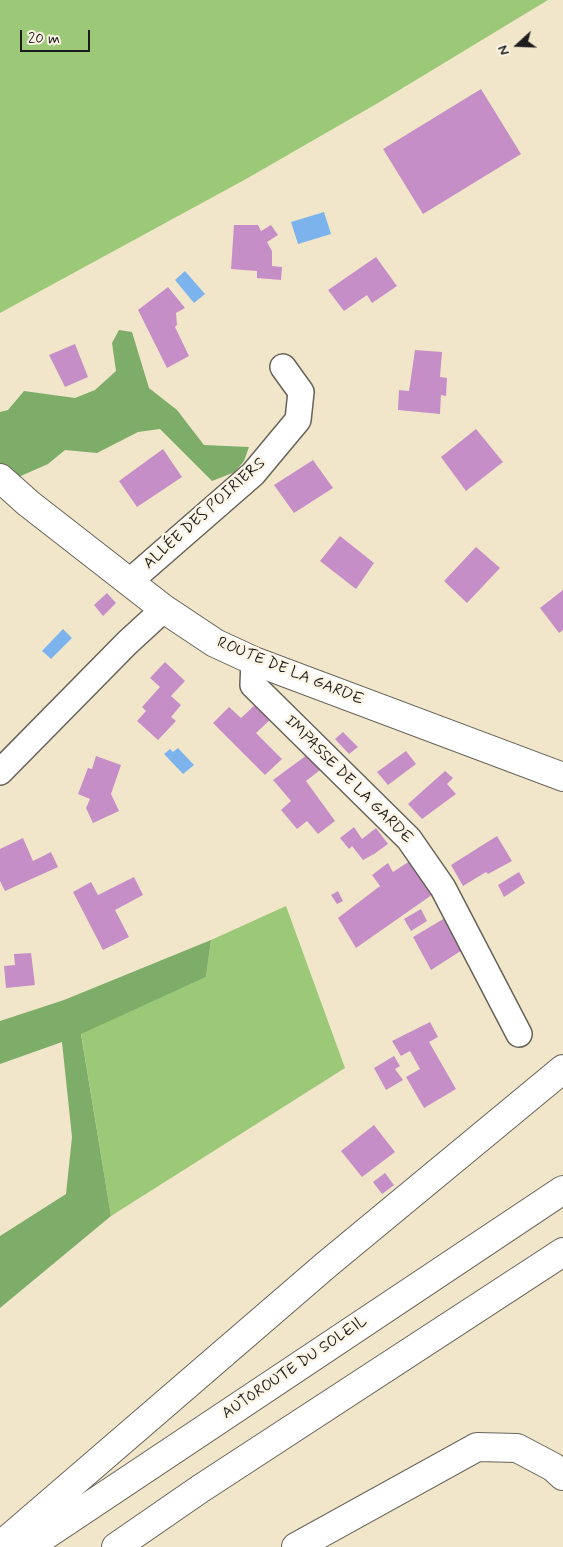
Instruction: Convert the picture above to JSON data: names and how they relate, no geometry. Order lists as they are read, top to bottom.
{
  "streets": {
    "main road": ["ROUTE DE LA GARDE", "AUTOROUTE DU SOLEIL"],
    "street": ["ALLÉE DES POIRIERS", "IMPASSE DE LA GARDE"]
  },
  "crossings": [
    ["ALLÉE DES POIRIERS", "ROUTE DE LA GARDE"],
    ["ROUTE DE LA GARDE", "IMPASSE DE LA GARDE"]
  ],
  "scale_bar": "20 m",
  "north": "left"
}
